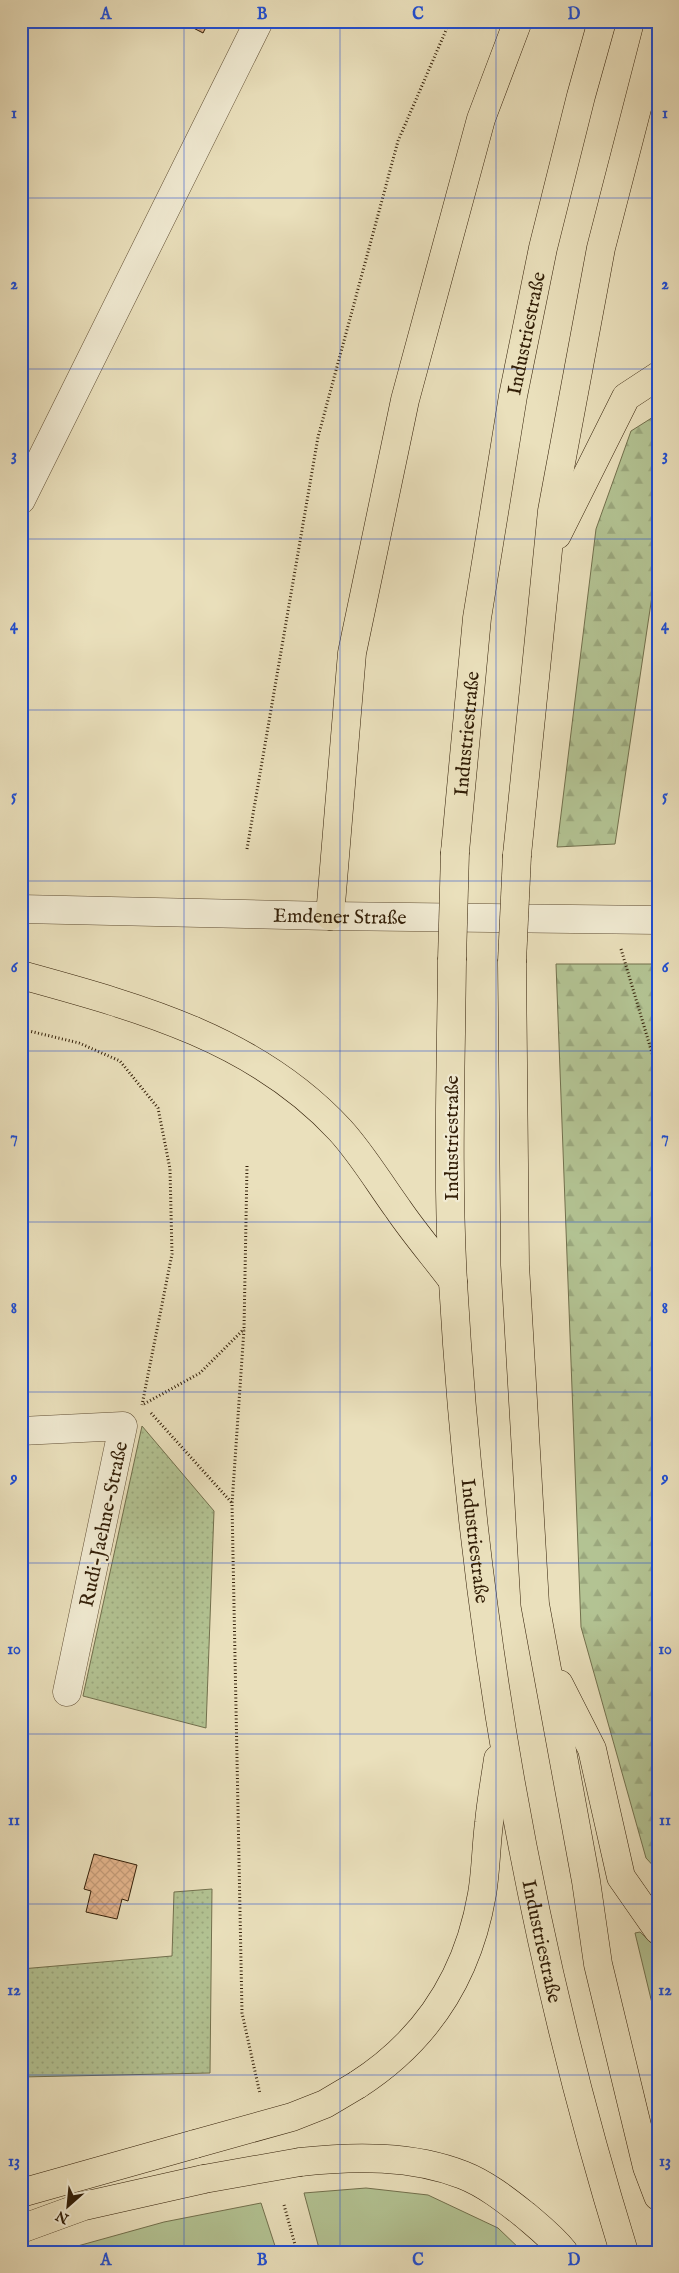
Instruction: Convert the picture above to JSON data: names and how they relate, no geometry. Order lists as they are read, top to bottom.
{
  "streets": {
    "highway": ["Industriestraße"],
    "street": ["Emdener Straße", "Rudi-Jaehne-Straße"]
  },
  "north": "bottom left",
  "grid": {
    "columns": [
      "A",
      "B",
      "C",
      "D"
    ],
    "rows": [
      "1",
      "2",
      "3",
      "4",
      "5",
      "6",
      "7",
      "8",
      "9",
      "10",
      "11",
      "12",
      "13"
    ]
  }
}
